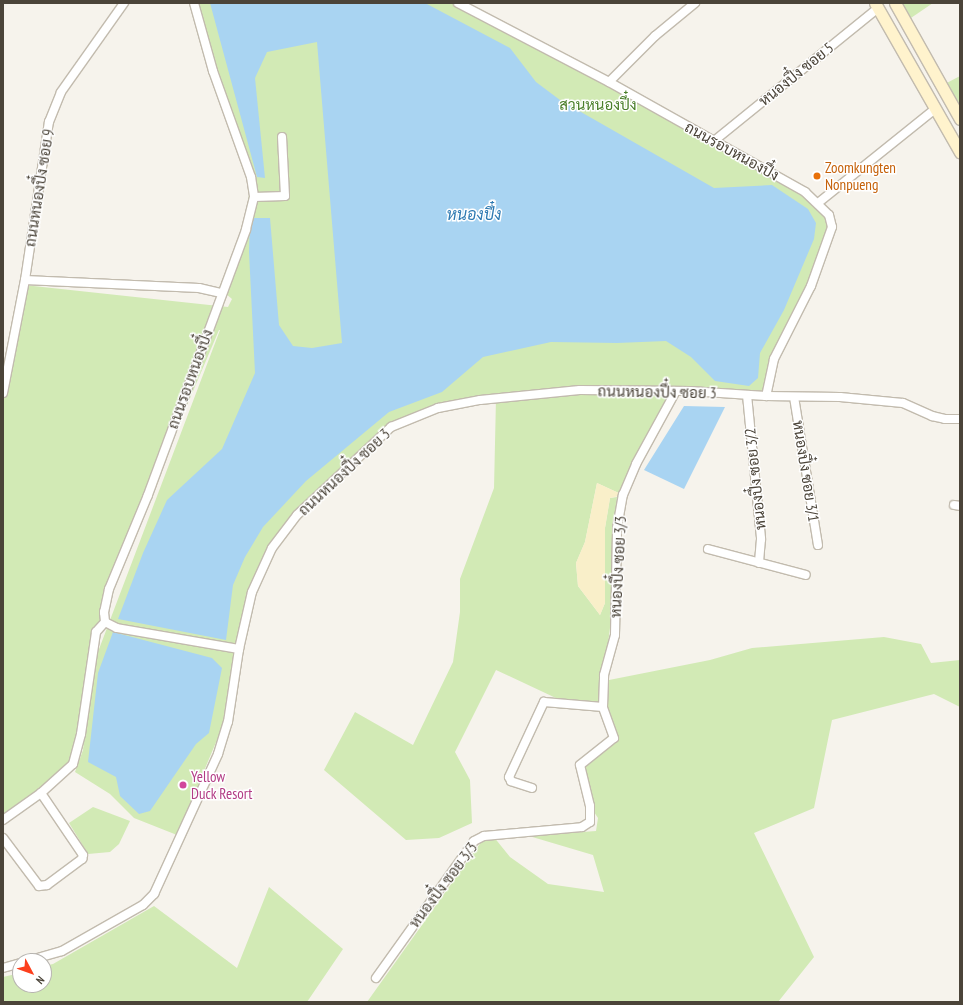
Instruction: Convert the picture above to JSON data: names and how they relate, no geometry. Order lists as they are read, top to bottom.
{
  "streets": {
    "street": [
      "หนองปึ๋ง ซอย 5",
      "ถนนรอบหนองปึ๋ง",
      "ถนนหนองปึ๋ง ซอย 9",
      "ถนนหนองปึ๋ง ซอย 3",
      "หนองปึ๋ง ซอย 3/1",
      "หนองปึ๋ง ซอย 3/2",
      "หนองปึ๋ง ซอย 3/3"
    ]
  },
  "crossings": [
    ["หนองปึ๋ง ซอย 5", "ถนนรอบหนองปึ๋ง"],
    ["ถนนรอบหนองปึ๋ง", "ถนนหนองปึ๋ง ซอย 3"],
    ["ถนนหนองปึ๋ง ซอย 3", "หนองปึ๋ง ซอย 3/1"],
    ["ถนนหนองปึ๋ง ซอย 3", "หนองปึ๋ง ซอย 3/2"],
    ["ถนนหนองปึ๋ง ซอย 3", "หนองปึ๋ง ซอย 3/3"]
  ],
  "water": ["หนองปึ๋ง"],
  "parks": ["สวนหนองปึ๋ง"],
  "places": ["Zoomkungten Nonpueng", "Yellow Duck Resort"],
  "north": "bottom right"
}
